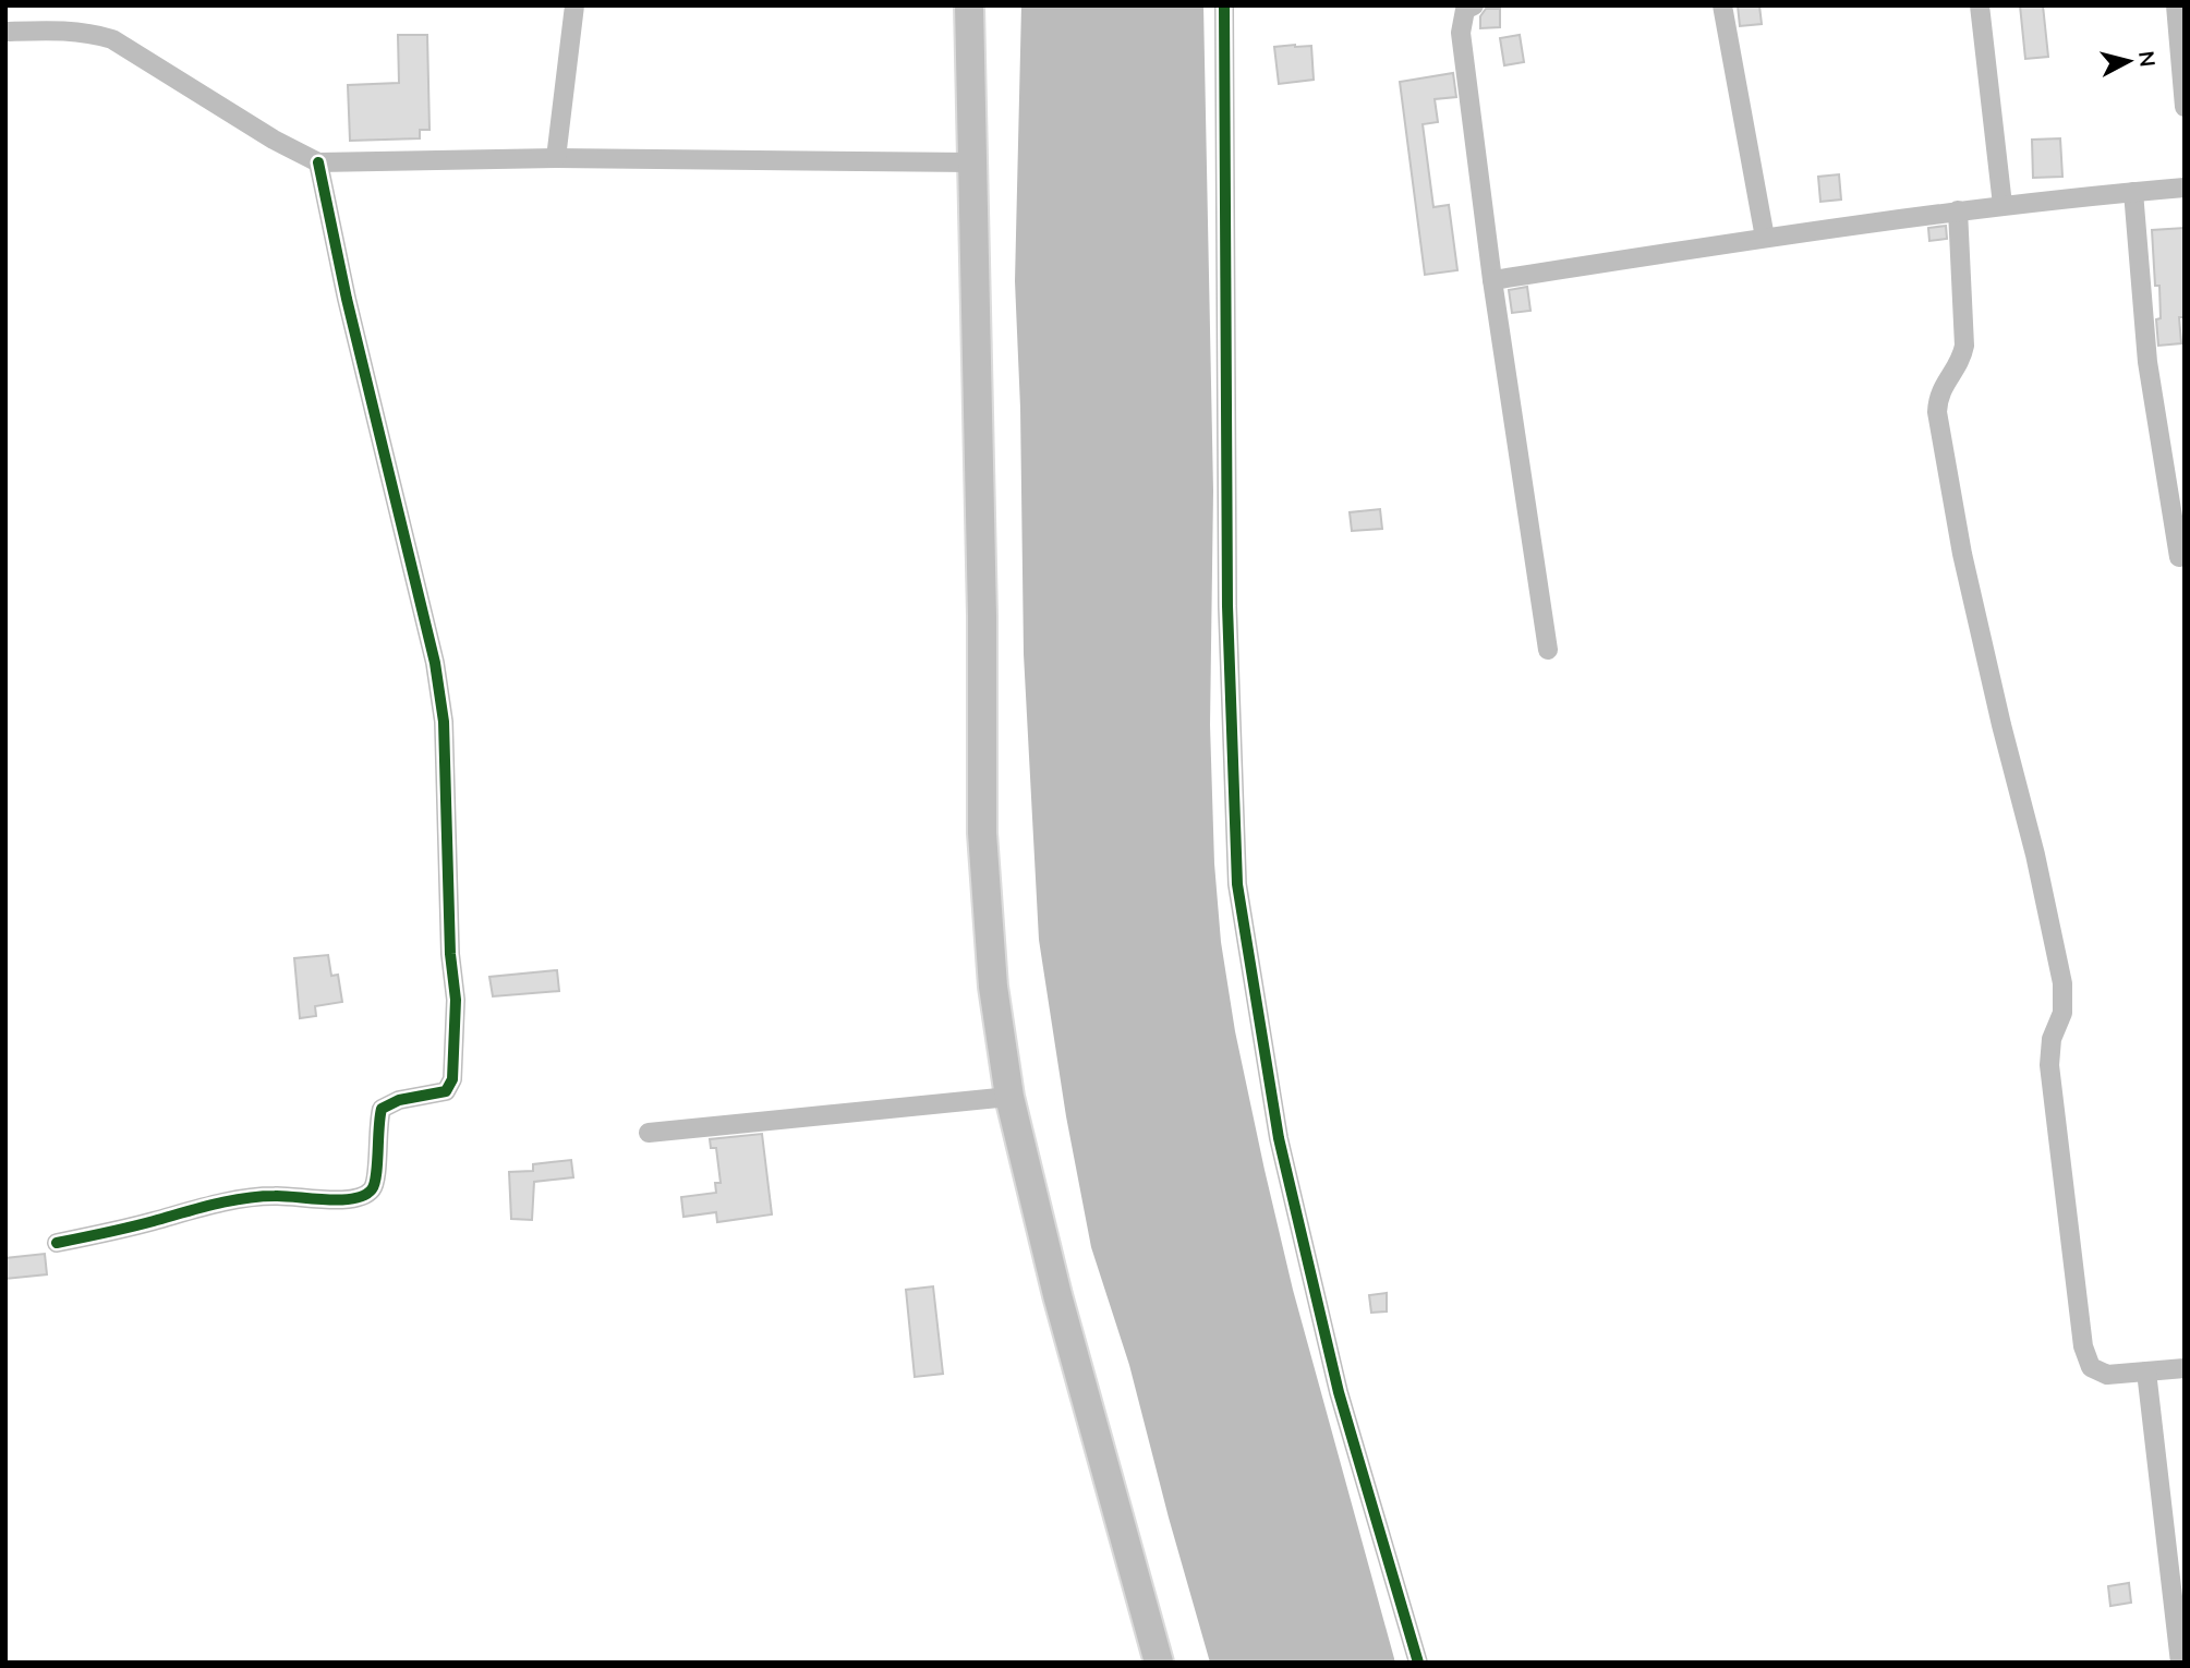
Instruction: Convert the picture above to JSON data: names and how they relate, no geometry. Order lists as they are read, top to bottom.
{
  "north": "right"
}
